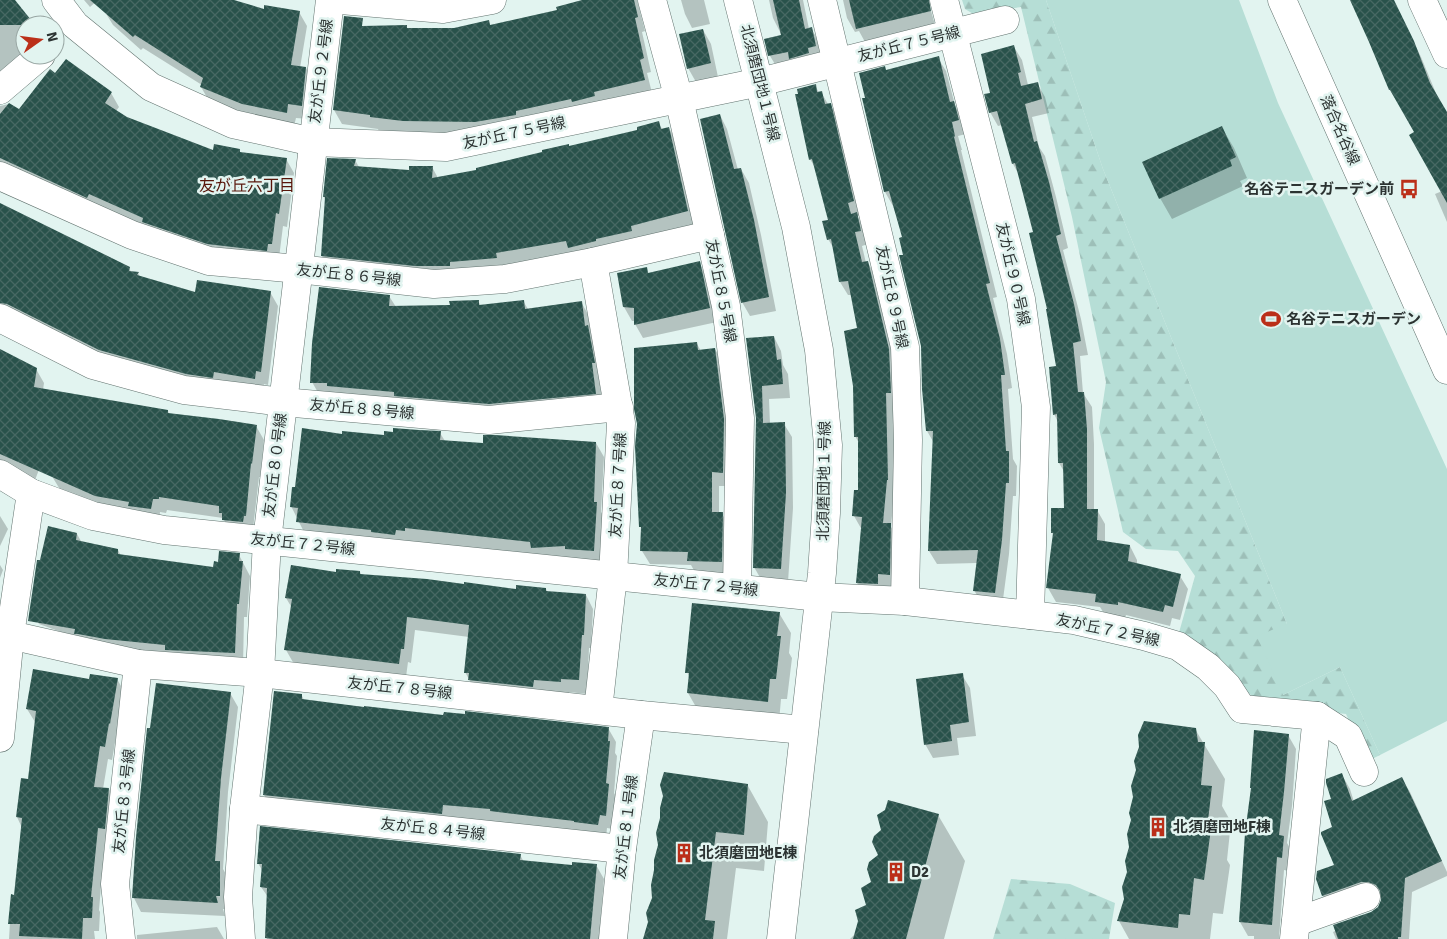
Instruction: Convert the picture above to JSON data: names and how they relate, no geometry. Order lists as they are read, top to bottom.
{
  "streets": {
    "street": [
      "友が丘７５号線",
      "友が丘９２号線",
      "北須磨団地１号線",
      "落合名谷線",
      "友が丘９０号線",
      "友が丘８６号線",
      "友が丘８５号線",
      "友が丘８９号線",
      "友が丘８８号線",
      "友が丘８０号線",
      "友が丘８７号線",
      "友が丘７２号線",
      "友が丘７８号線",
      "友が丘８３号線",
      "友が丘８１号線",
      "友が丘８４号線"
    ]
  },
  "crossings": [
    ["友が丘７５号線", "友が丘９２号線"],
    ["友が丘７５号線", "北須磨団地１号線"],
    ["友が丘７５号線", "友が丘９０号線"],
    ["友が丘７５号線", "友が丘８５号線"],
    ["友が丘７５号線", "友が丘８９号線"],
    ["友が丘７５号線", "友が丘８０号線"],
    ["友が丘９２号線", "友が丘８０号線"],
    ["北須磨団地１号線", "友が丘７２号線"],
    ["北須磨団地１号線", "友が丘７８号線"],
    ["友が丘９０号線", "友が丘７２号線"],
    ["友が丘８６号線", "友が丘８５号線"],
    ["友が丘８６号線", "友が丘８０号線"],
    ["友が丘８６号線", "友が丘８７号線"],
    ["友が丘８５号線", "友が丘７２号線"],
    ["友が丘８９号線", "友が丘７２号線"],
    ["友が丘８８号線", "友が丘８０号線"],
    ["友が丘８８号線", "友が丘８７号線"],
    ["友が丘８０号線", "友が丘７２号線"],
    ["友が丘８０号線", "友が丘７８号線"],
    ["友が丘８０号線", "友が丘８４号線"],
    ["友が丘８７号線", "友が丘７２号線"],
    ["友が丘８７号線", "友が丘７８号線"],
    ["友が丘７８号線", "友が丘８３号線"],
    ["友が丘７８号線", "友が丘８１号線"],
    ["友が丘８１号線", "友が丘８４号線"]
  ],
  "districts": ["友が丘六丁目"],
  "places": {
    "bus stop": ["名谷テニスガーデン前"],
    "sports": ["名谷テニスガーデン"],
    "building": ["北須磨団地F棟", "北須磨団地E棟", "D2"]
  },
  "north": "right"
}
